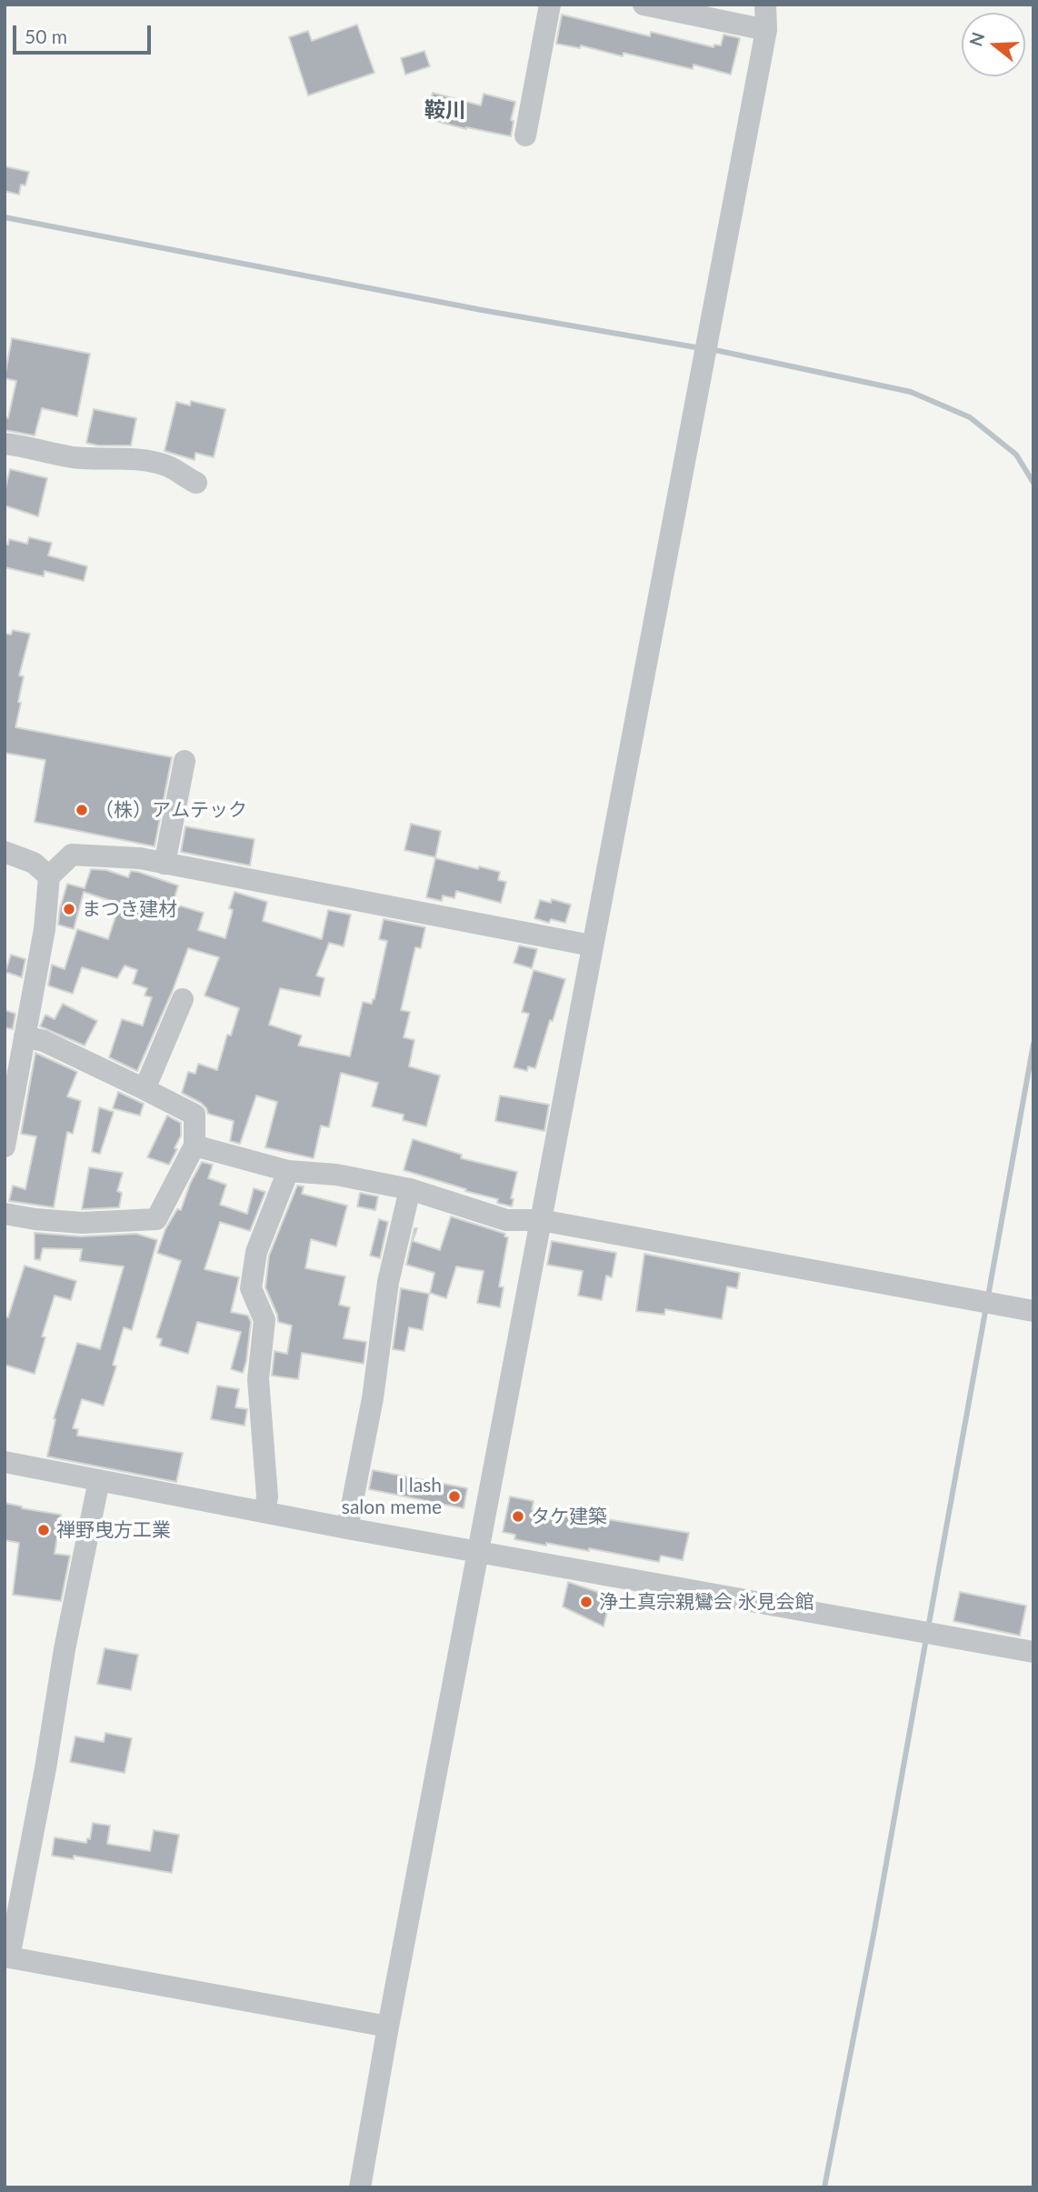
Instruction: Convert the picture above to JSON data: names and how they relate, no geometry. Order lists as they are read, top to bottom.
{
  "districts": ["鞍川"],
  "places": [
    "（株）アムテック",
    "まつき建材",
    "I lash salon meme",
    "タケ建築",
    "禅野曳方工業",
    "浄土真宗親鸞会 氷見会館"
  ],
  "scale_bar": "50 m",
  "north": "left"
}
